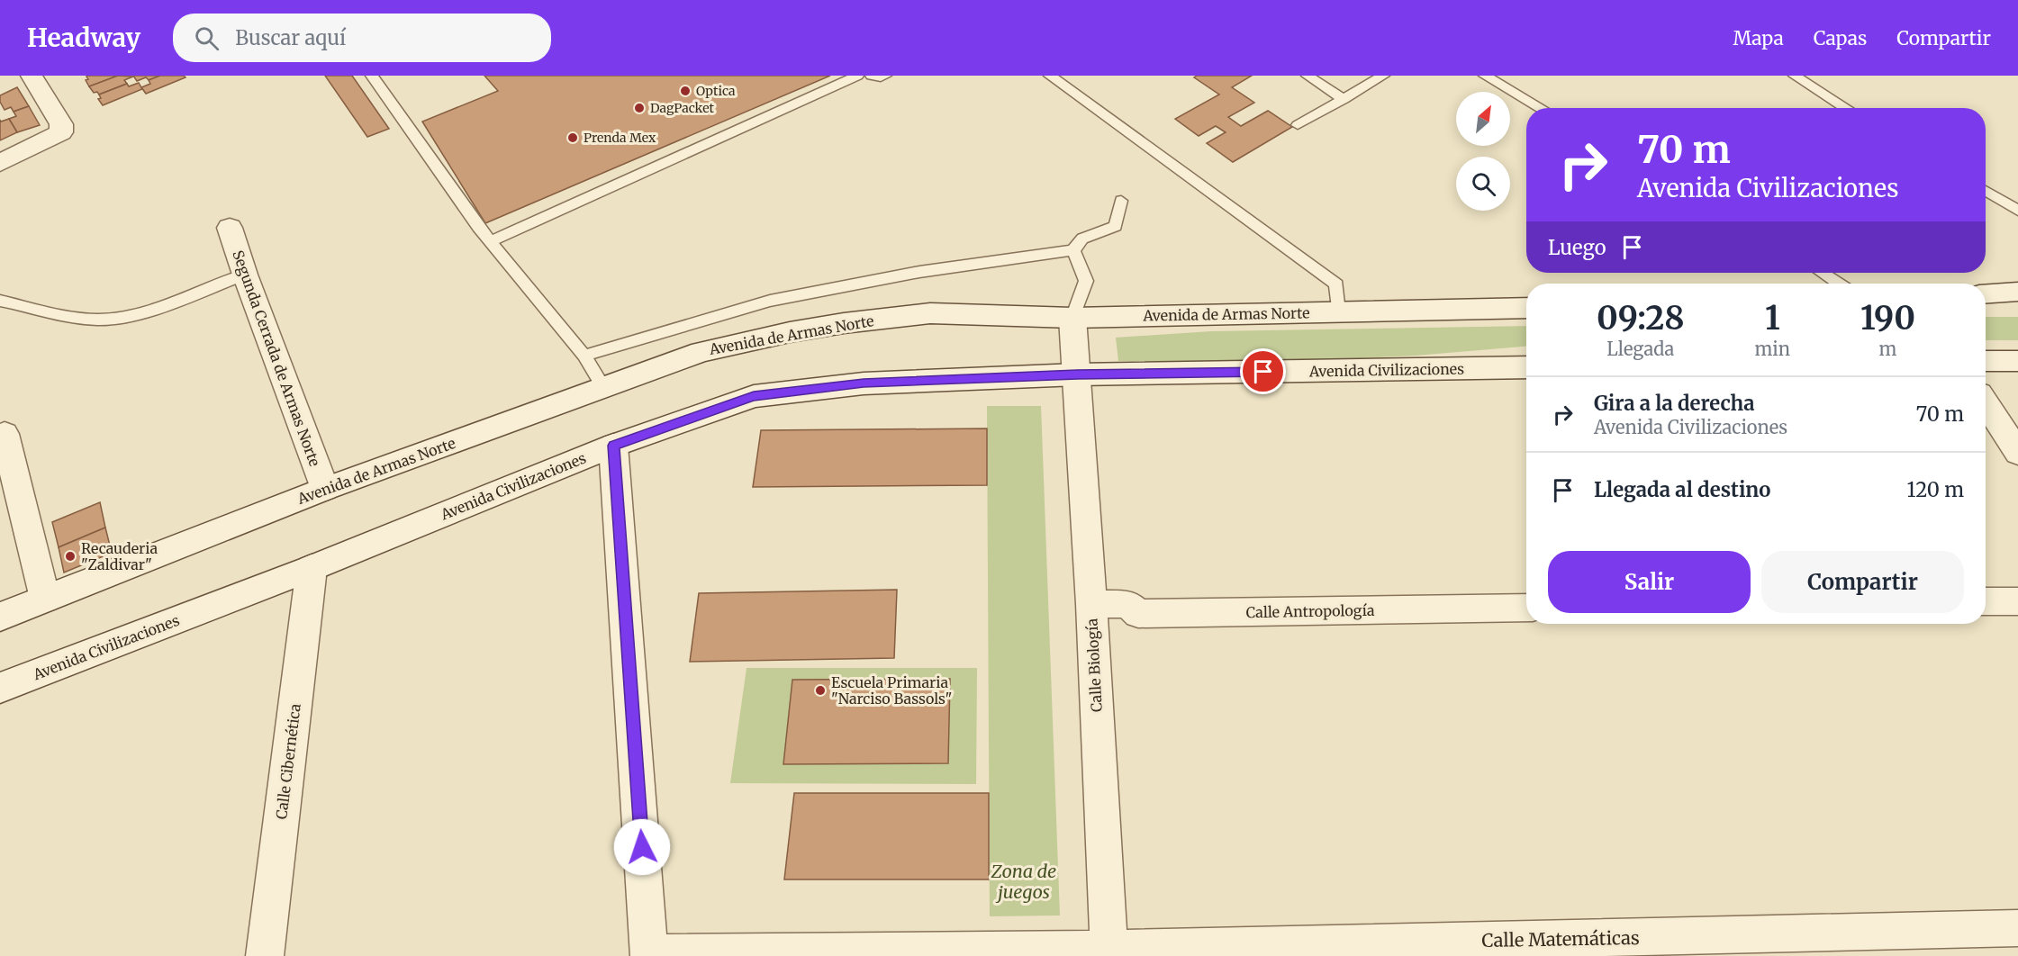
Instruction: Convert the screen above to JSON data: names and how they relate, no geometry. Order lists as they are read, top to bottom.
{
  "streets": {
    "street": [
      "Avenida de Armas Norte",
      "Segunda Cerrada de Armas Norte",
      "Avenida Civilizaciones",
      "Calle Antropología",
      "Calle Biología",
      "Calle Cibernética",
      "Calle Matemáticas"
    ]
  },
  "crossings": [
    ["Avenida de Armas Norte", "Segunda Cerrada de Armas Norte"],
    ["Avenida de Armas Norte", "Calle Biología"],
    ["Avenida Civilizaciones", "Calle Biología"],
    ["Avenida Civilizaciones", "Calle Cibernética"],
    ["Calle Antropología", "Calle Biología"],
    ["Calle Biología", "Calle Matemáticas"]
  ],
  "parks": ["Zona de juegos"],
  "places": [
    "Optica",
    "DagPacket",
    "Prenda Mex",
    "Recauderia \"Zaldivar\"",
    "Escuela Primaria \"Narciso Bassols\""
  ],
  "north": "top right",
  "page": {
    "header": "Headway",
    "search": "Buscar aquí",
    "nav": ["Mapa", "Capas", "Compartir"],
    "turn": ["70 m", "Avenida Civilizaciones"],
    "then": "Luego",
    "eta": [
      "09:28",
      "Llegada",
      "1",
      "min",
      "190",
      "m"
    ],
    "list": [
      {
        "name": "Gira a la derecha",
        "note": "Avenida Civilizaciones",
        "value": "70 m"
      },
      {
        "name": "Llegada al destino",
        "value": "120 m"
      }
    ],
    "buttons": ["Salir", "Compartir"]
  }
}
